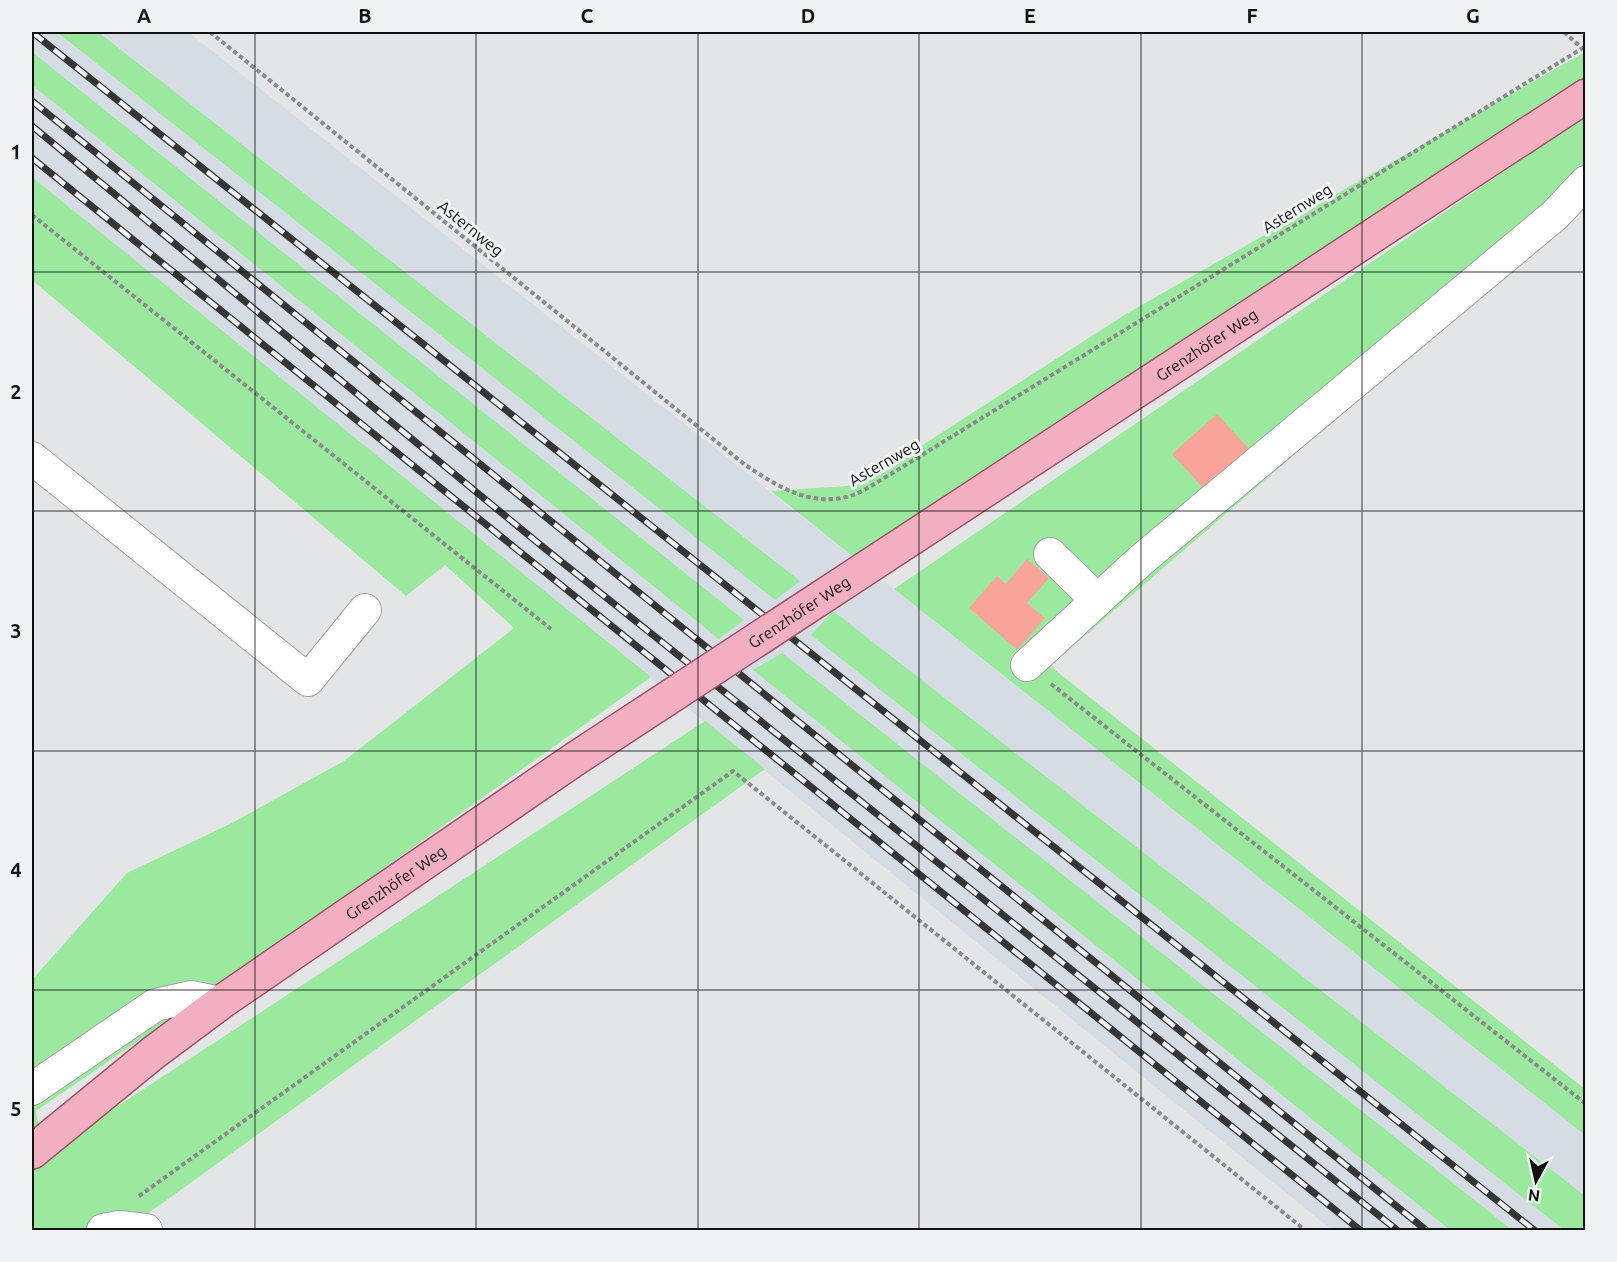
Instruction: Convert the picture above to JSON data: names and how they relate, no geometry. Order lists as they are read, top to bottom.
{
  "streets": {
    "main road": ["Grenzhöfer Weg"],
    "path": ["Asternweg"]
  },
  "north": "bottom",
  "grid": {
    "columns": [
      "A",
      "B",
      "C",
      "D",
      "E",
      "F",
      "G"
    ],
    "rows": [
      "1",
      "2",
      "3",
      "4",
      "5"
    ]
  }
}
